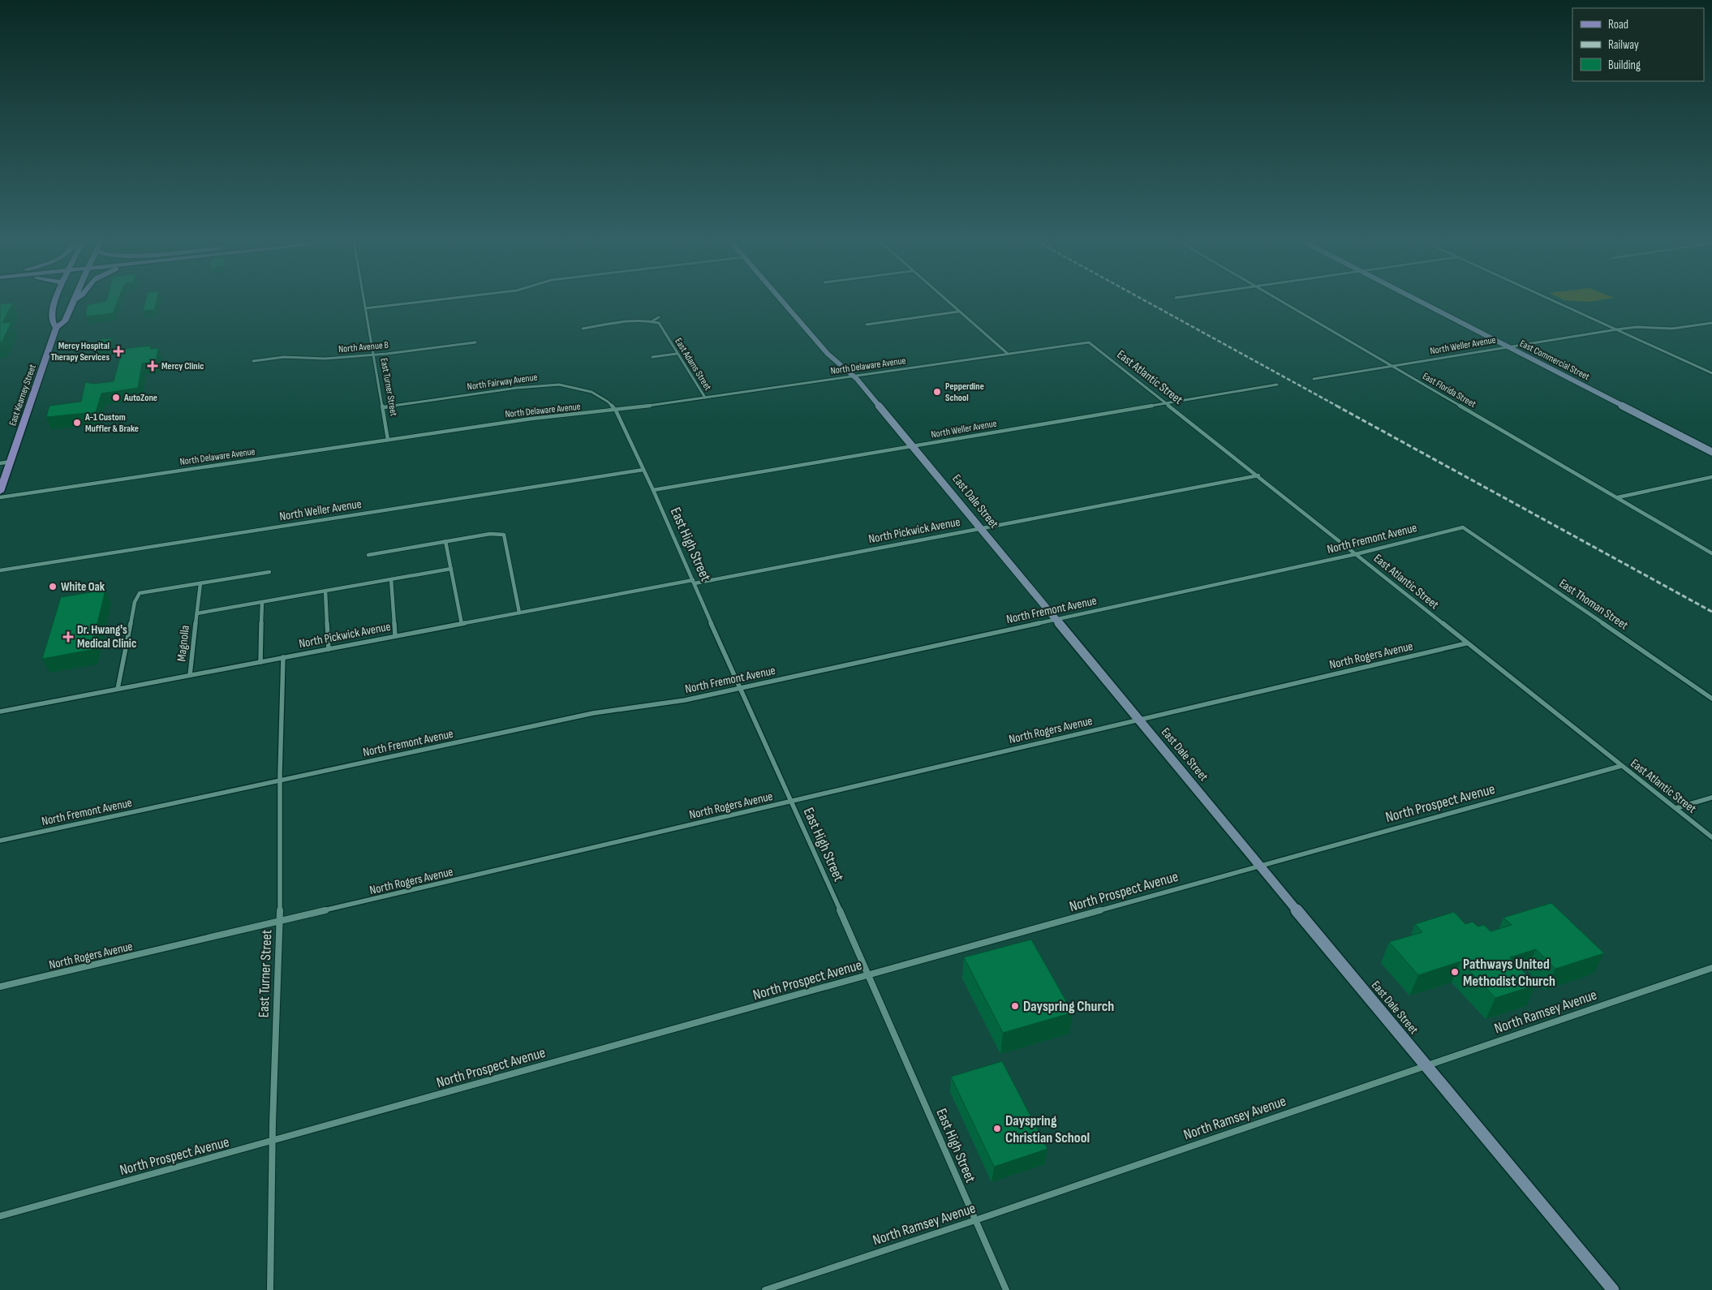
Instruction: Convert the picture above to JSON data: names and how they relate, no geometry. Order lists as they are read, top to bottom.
{
  "streets": {
    "main road": ["East Kearney Street"],
    "street": [
      "North Weller Avenue",
      "North Avenue B",
      "East Commercial Street",
      "East Adams Street",
      "North Delaware Avenue",
      "East Atlantic Street",
      "North Fairway Avenue",
      "East Turner Street",
      "East Florida Street",
      "East Dale Street",
      "North Pickwick Avenue",
      "North Fremont Avenue",
      "East High Street",
      "East Thoman Street",
      "Magnolla",
      "North Rogers Avenue",
      "North Prospect Avenue",
      "North Ramsey Avenue"
    ]
  },
  "crossings": [
    ["North Weller Avenue", "East Commercial Street"],
    ["North Weller Avenue", "East Atlantic Street"],
    ["North Weller Avenue", "East Florida Street"],
    ["North Weller Avenue", "East Dale Street"],
    ["North Weller Avenue", "East High Street"],
    ["North Avenue B", "East Turner Street"],
    ["East Adams Street", "North Delaware Avenue"],
    ["North Delaware Avenue", "East Atlantic Street"],
    ["North Delaware Avenue", "North Fairway Avenue"],
    ["North Delaware Avenue", "East Turner Street"],
    ["North Delaware Avenue", "East Dale Street"],
    ["North Delaware Avenue", "East High Street"],
    ["East Atlantic Street", "North Pickwick Avenue"],
    ["East Atlantic Street", "North Fremont Avenue"],
    ["East Atlantic Street", "North Rogers Avenue"],
    ["East Atlantic Street", "North Prospect Avenue"],
    ["North Fairway Avenue", "East Turner Street"],
    ["North Fairway Avenue", "East High Street"],
    ["East Turner Street", "North Pickwick Avenue"],
    ["East Turner Street", "North Fremont Avenue"],
    ["East Turner Street", "North Rogers Avenue"],
    ["East Turner Street", "North Prospect Avenue"],
    ["East Dale Street", "North Pickwick Avenue"],
    ["East Dale Street", "North Fremont Avenue"],
    ["East Dale Street", "North Rogers Avenue"],
    ["East Dale Street", "North Prospect Avenue"],
    ["East Dale Street", "North Ramsey Avenue"],
    ["North Pickwick Avenue", "East High Street"],
    ["North Pickwick Avenue", "Magnolla"],
    ["North Fremont Avenue", "East High Street"],
    ["North Fremont Avenue", "East Thoman Street"],
    ["East High Street", "North Rogers Avenue"],
    ["East High Street", "North Prospect Avenue"],
    ["East High Street", "North Ramsey Avenue"]
  ],
  "places": {
    "health": ["Mercy Hospital Therapy Services", "Mercy Clinic", "Dr. Hwang's Medical Clinic"],
    "other": [
      "Pepperdine School",
      "AutoZone",
      "A-1 Custom Muffler & Brake",
      "White Oak",
      "Pathways United Methodist Church",
      "Dayspring Church",
      "Dayspring Christian School"
    ]
  },
  "legend": ["Road", "Railway", "Building"]
}
